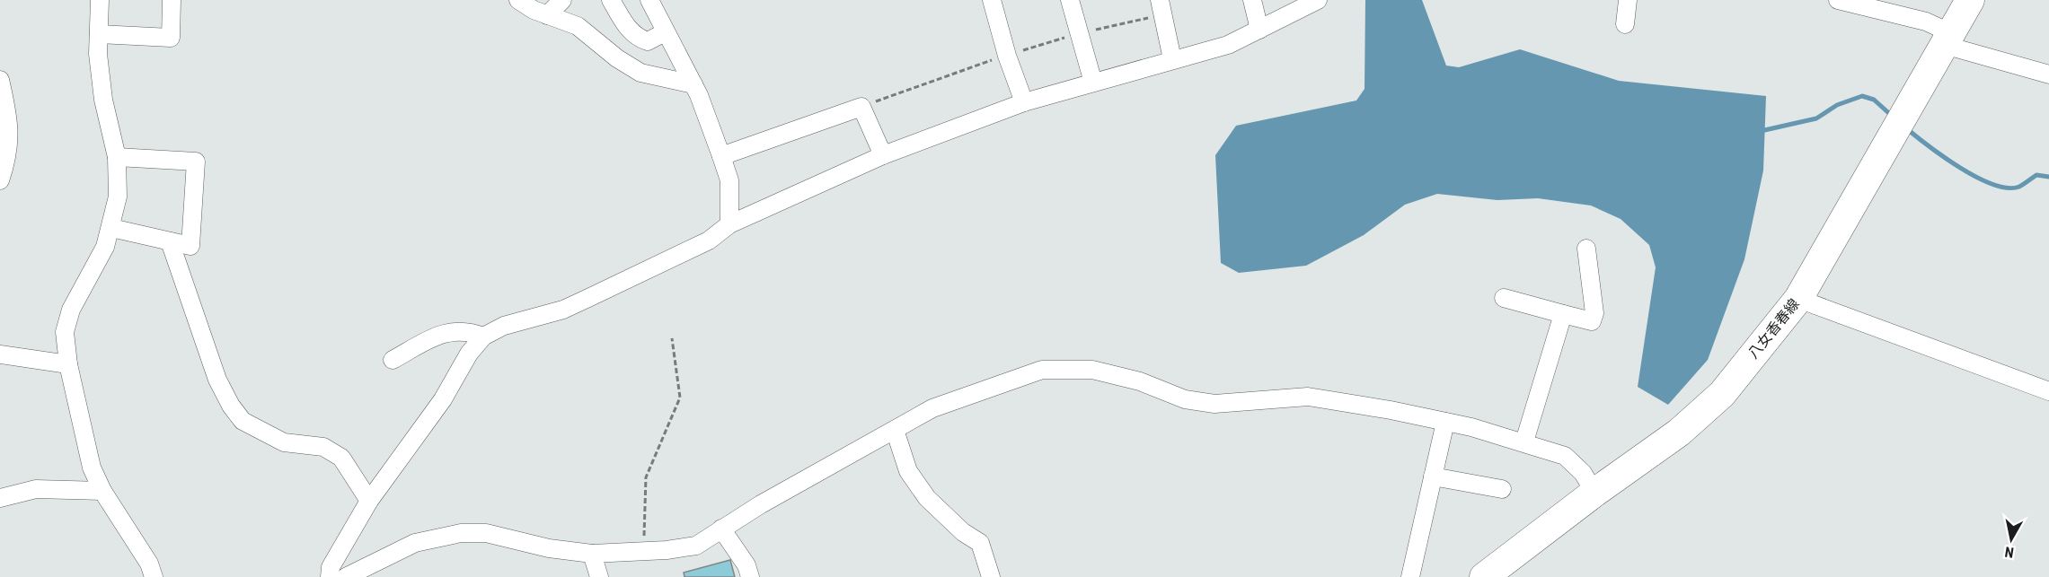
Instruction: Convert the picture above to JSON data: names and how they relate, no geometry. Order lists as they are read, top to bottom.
{
  "streets": {
    "main road": ["八女香春線"]
  },
  "north": "bottom"
}
